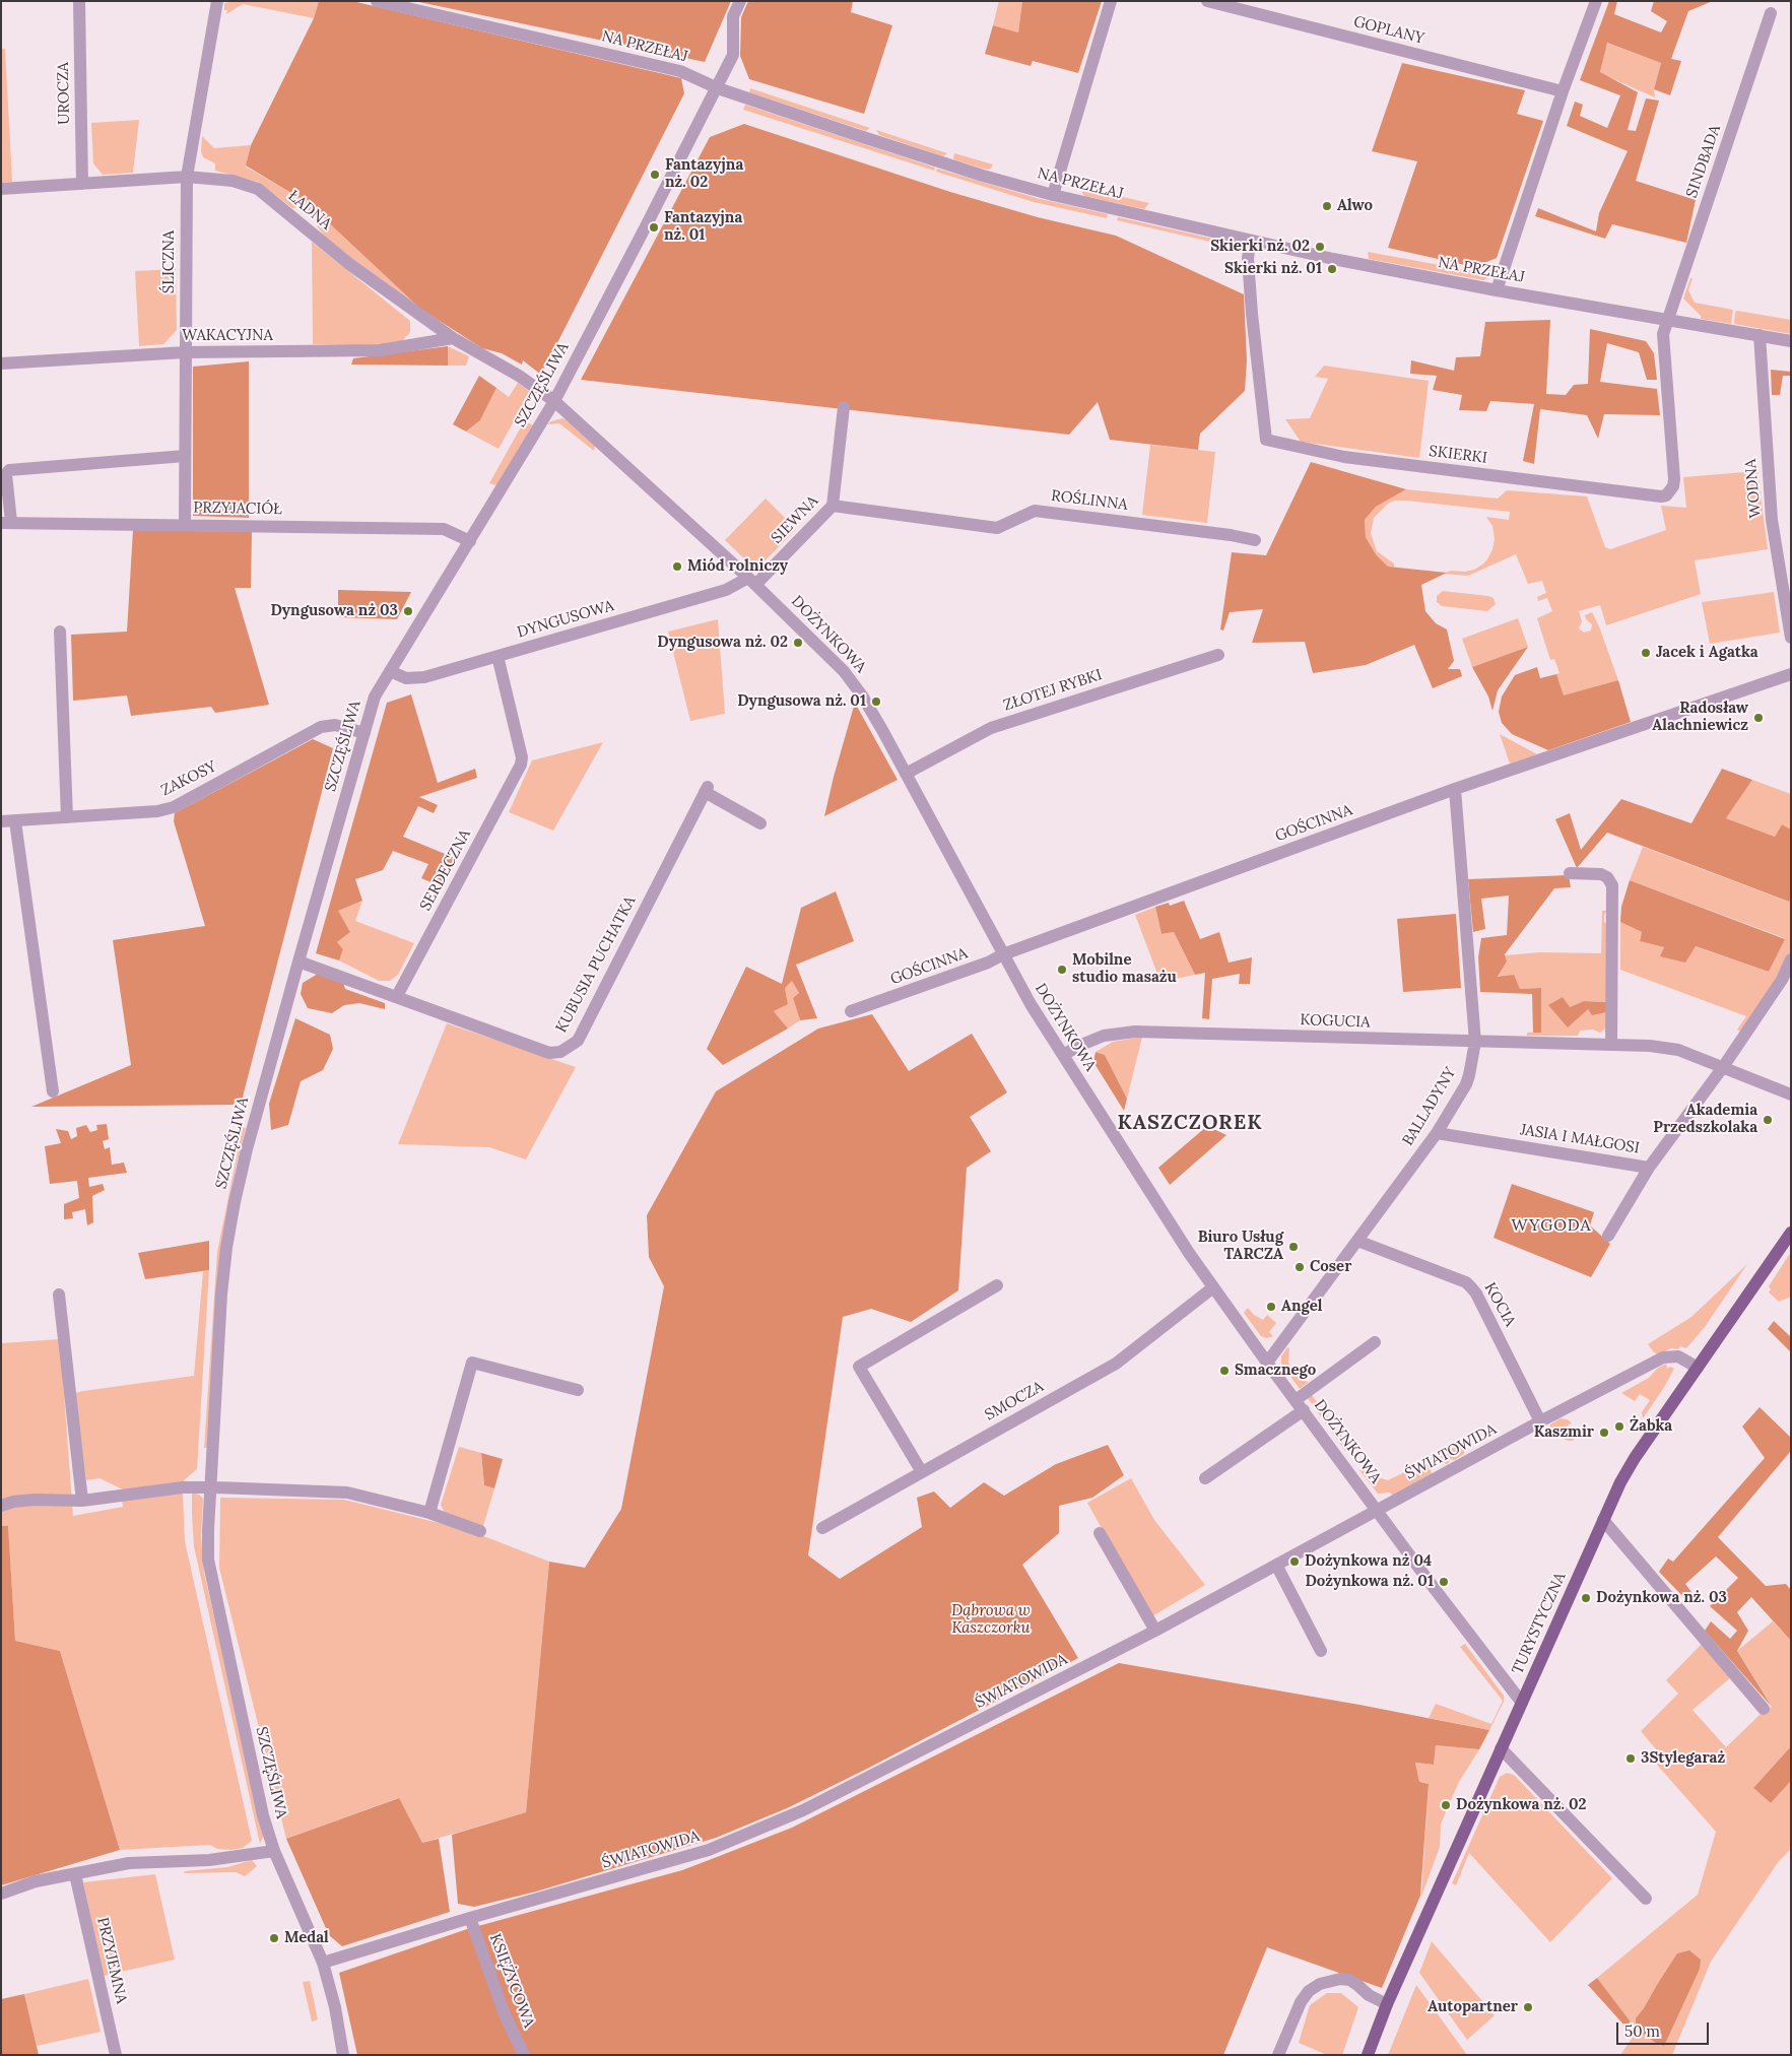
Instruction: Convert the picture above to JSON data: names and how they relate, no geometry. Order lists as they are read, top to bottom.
{
  "streets": {
    "main road": ["TURYSTYCZNA"],
    "street": [
      "GOPLANY",
      "NA PRZEŁAJ",
      "UROCZA",
      "SINDBADA",
      "ŁADNA",
      "ŚLICZNA",
      "WAKACYJNA",
      "SZCZĘŚLIWA",
      "SKIERKI",
      "WODNA",
      "ROŚLINNA",
      "PRZYJACIÓŁ",
      "SIEWNA",
      "DYNGUSOWA",
      "DOŻYNKOWA",
      "ZŁOTEJ RYBKI",
      "ZAKOSY",
      "GOŚCINNA",
      "SERDECZNA",
      "KUBUSIA PUCHATKA",
      "KOGUCIA",
      "BALLADYNY",
      "JASIA I MAŁGOSI",
      "KOCIA",
      "SMOCZA",
      "ŚWIATOWIDA",
      "PRZYJEMNA",
      "KSIĘŻYCOWA"
    ]
  },
  "crossings": [
    ["NA PRZEŁAJ", "SINDBADA"],
    ["NA PRZEŁAJ", "SZCZĘŚLIWA"],
    ["NA PRZEŁAJ", "SKIERKI"],
    ["NA PRZEŁAJ", "WODNA"],
    ["UROCZA", "ŁADNA"],
    ["SINDBADA", "SKIERKI"],
    ["ŁADNA", "ŚLICZNA"],
    ["ŁADNA", "WAKACYJNA"],
    ["ŁADNA", "SZCZĘŚLIWA"],
    ["ŁADNA", "DOŻYNKOWA"],
    ["ŚLICZNA", "WAKACYJNA"],
    ["ŚLICZNA", "PRZYJACIÓŁ"],
    ["SZCZĘŚLIWA", "PRZYJACIÓŁ"],
    ["SZCZĘŚLIWA", "DYNGUSOWA"],
    ["SZCZĘŚLIWA", "DOŻYNKOWA"],
    ["SZCZĘŚLIWA", "ZAKOSY"],
    ["SZCZĘŚLIWA", "ŚWIATOWIDA"],
    ["ROŚLINNA", "SIEWNA"],
    ["SIEWNA", "DYNGUSOWA"],
    ["SIEWNA", "DOŻYNKOWA"],
    ["DYNGUSOWA", "DOŻYNKOWA"],
    ["DYNGUSOWA", "SERDECZNA"],
    ["DOŻYNKOWA", "ZŁOTEJ RYBKI"],
    ["DOŻYNKOWA", "GOŚCINNA"],
    ["DOŻYNKOWA", "KOGUCIA"],
    ["DOŻYNKOWA", "BALLADYNY"],
    ["DOŻYNKOWA", "SMOCZA"],
    ["DOŻYNKOWA", "ŚWIATOWIDA"],
    ["DOŻYNKOWA", "TURYSTYCZNA"],
    ["GOŚCINNA", "BALLADYNY"],
    ["SERDECZNA", "KUBUSIA PUCHATKA"],
    ["KOGUCIA", "BALLADYNY"],
    ["KOGUCIA", "JASIA I MAŁGOSI"],
    ["BALLADYNY", "JASIA I MAŁGOSI"],
    ["BALLADYNY", "KOCIA"],
    ["KOCIA", "ŚWIATOWIDA"],
    ["ŚWIATOWIDA", "TURYSTYCZNA"],
    ["ŚWIATOWIDA", "KSIĘŻYCOWA"]
  ],
  "districts": ["KASZCZOREK", "WYGODA"],
  "parks": ["Dąbrowa w Kaszczorku"],
  "places": [
    "Fantazyjna nż. 02",
    "Alwo",
    "Fantazyjna nż. 01",
    "Skierki nż. 02",
    "Skierki nż. 01",
    "Miód rolniczy",
    "Dyngusowa nż 03",
    "Dyngusowa nż. 02",
    "Jacek i Agatka",
    "Dyngusowa nż. 01",
    "Radosław Alachniewicz",
    "Mobilne studio masażu",
    "Akademia Przedszkolaka",
    "Biuro Usług TARCZA",
    "Coser",
    "Angel",
    "Smacznego",
    "Żabka",
    "Kaszmir",
    "Dożynkowa nż 04",
    "Dożynkowa nż. 01",
    "Dożynkowa nż. 03",
    "3Stylegaraż",
    "Dożynkowa nż. 02",
    "Medal",
    "Autopartner"
  ],
  "scale_bar": "50 m"
}
